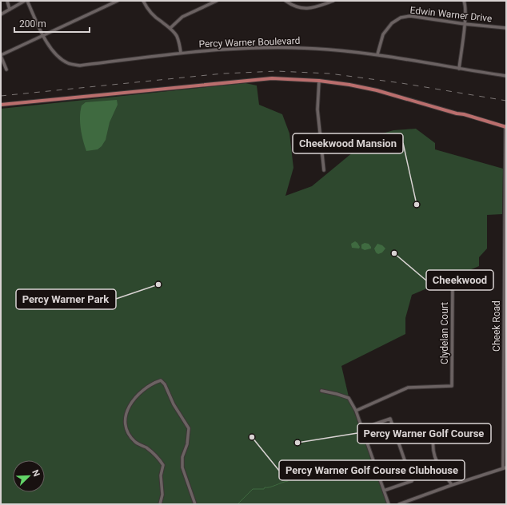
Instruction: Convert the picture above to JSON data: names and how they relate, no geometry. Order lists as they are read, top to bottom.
{
  "streets": {
    "street": [
      "Edwin Warner Drive",
      "Percy Warner Boulevard",
      "Cheek Road",
      "Clydelan Court"
    ]
  },
  "crossings": [
    ["Edwin Warner Drive", "Percy Warner Boulevard"]
  ],
  "places": [
    "Cheekwood Mansion",
    "Cheekwood",
    "Percy Warner Park",
    "Percy Warner Golf Course Clubhouse",
    "Percy Warner Golf Course"
  ],
  "scale_bar": "200 m",
  "north": "top right"
}
